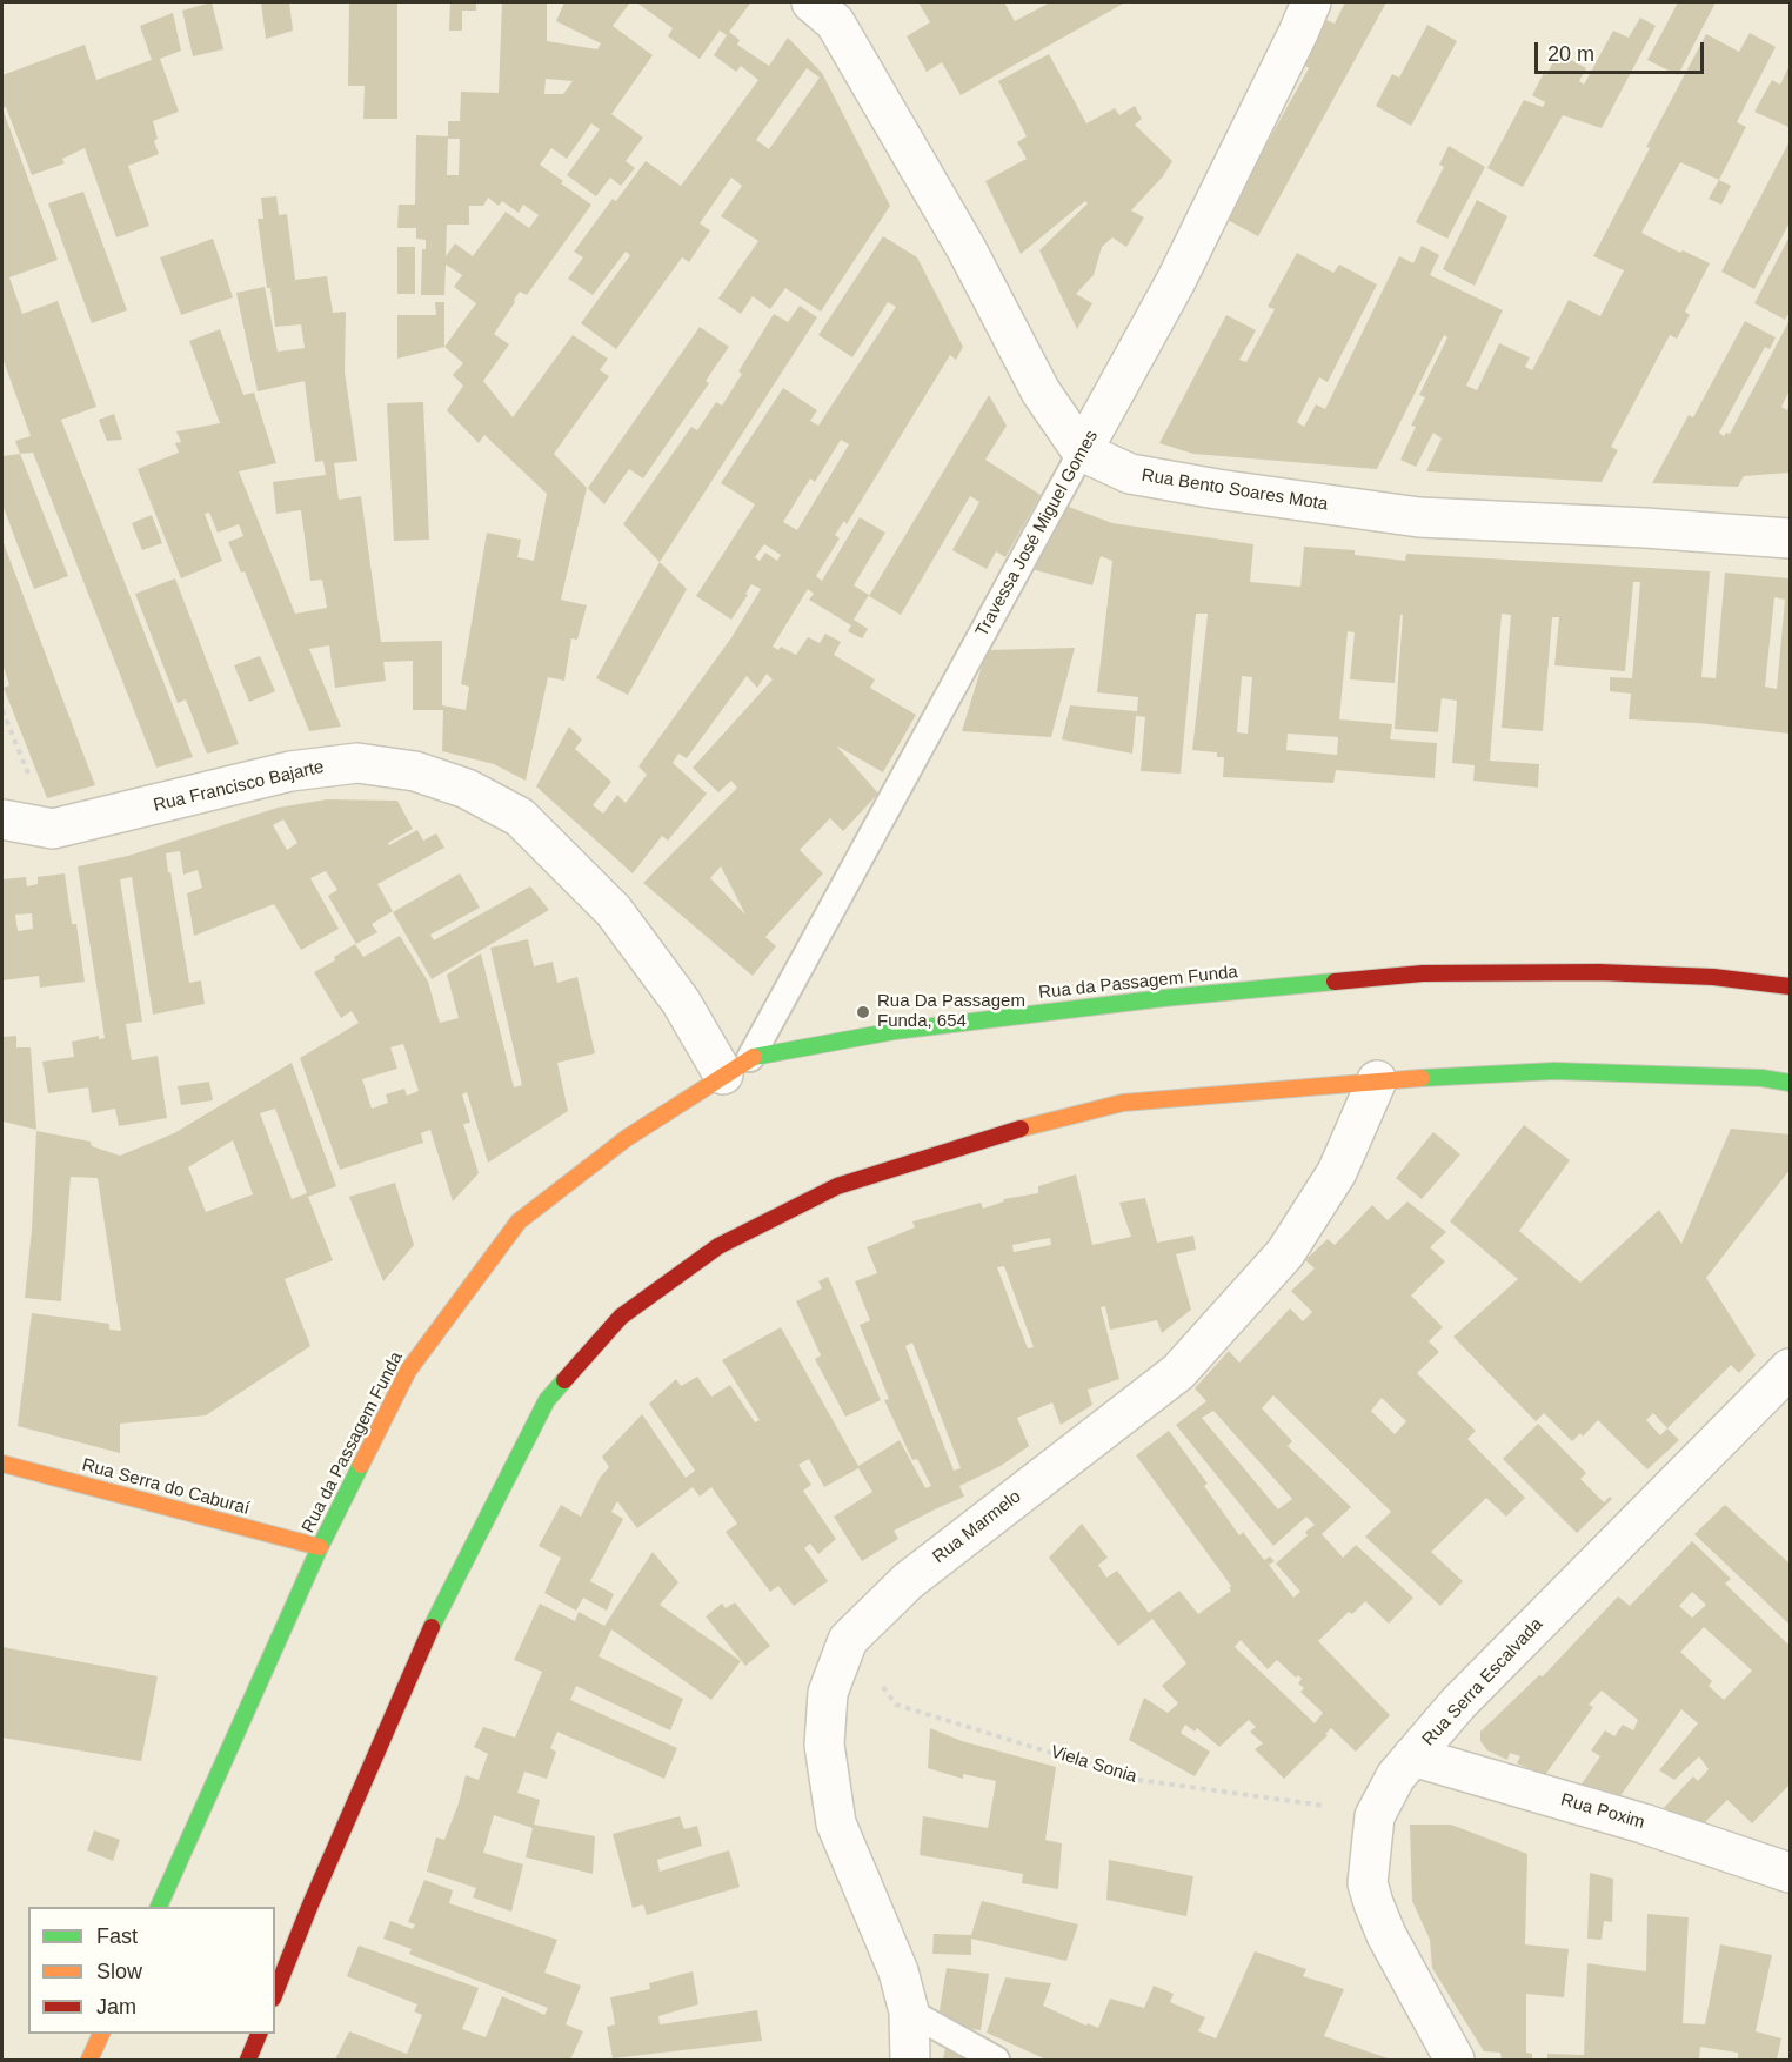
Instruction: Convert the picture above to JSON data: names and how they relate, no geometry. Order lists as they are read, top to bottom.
{
  "streets": {
    "main road": ["Rua da Passagem Funda", "Rua Serra do Caburaí"],
    "street": [
      "Rua Bento Soares Mota",
      "Travessa José Miguel Gomes",
      "Rua Francisco Bajarte",
      "Rua Marmelo",
      "Rua Serra Escalvada",
      "Rua Poxim"
    ],
    "path": ["Viela Sonia"]
  },
  "crossings": [
    ["Rua Bento Soares Mota", "Travessa José Miguel Gomes"],
    ["Travessa José Miguel Gomes", "Rua Francisco Bajarte"],
    ["Travessa José Miguel Gomes", "Rua da Passagem Funda"],
    ["Rua Francisco Bajarte", "Rua da Passagem Funda"],
    ["Rua da Passagem Funda", "Rua Serra do Caburaí"],
    ["Rua Marmelo", "Viela Sonia"],
    ["Rua Serra Escalvada", "Viela Sonia"],
    ["Rua Serra Escalvada", "Rua Poxim"]
  ],
  "places": ["Rua Da Passagem Funda, 654"],
  "legend": ["Fast", "Slow", "Jam"],
  "scale_bar": "20 m"
}
